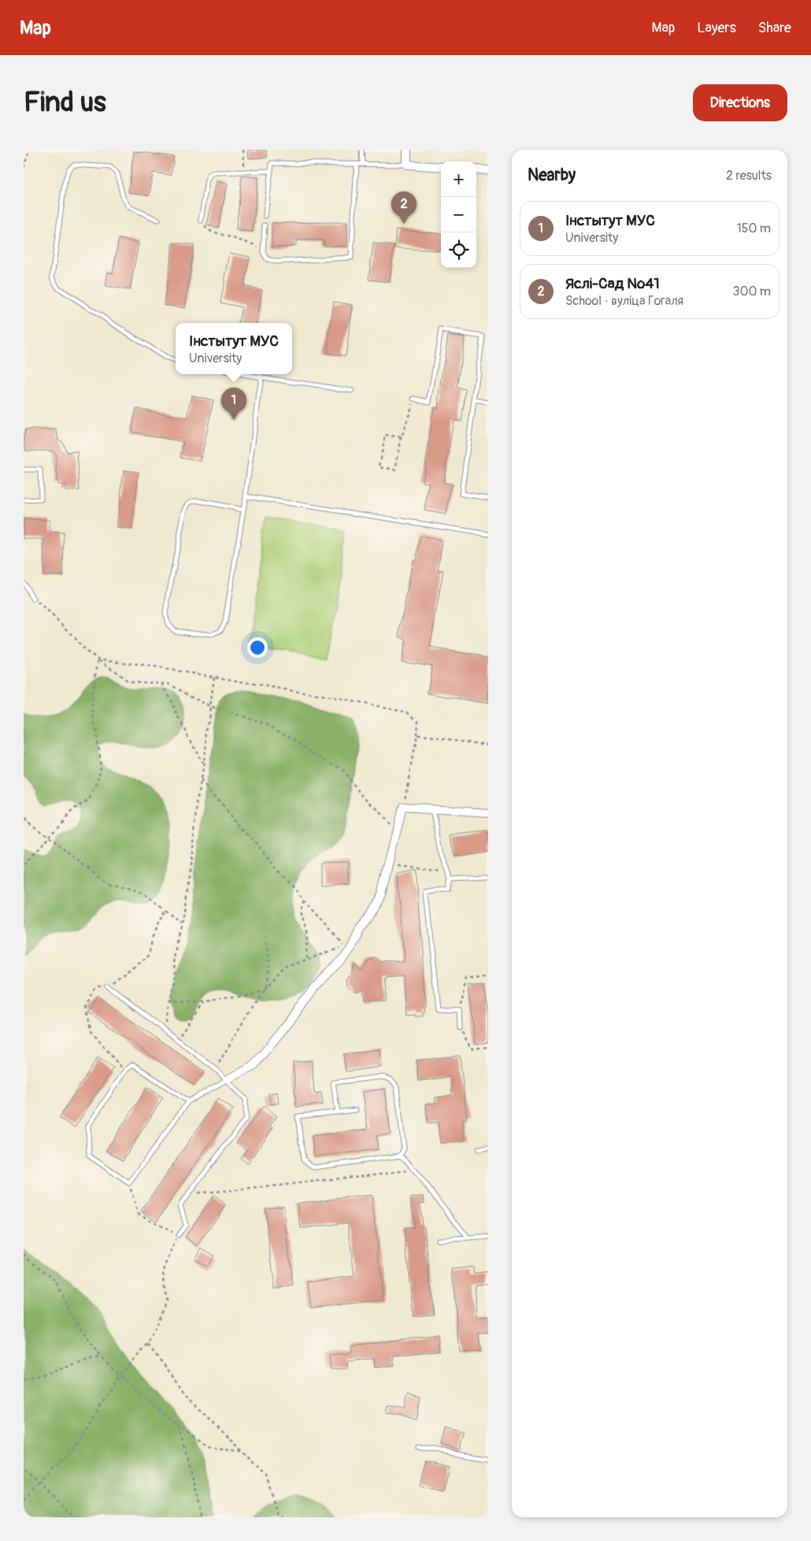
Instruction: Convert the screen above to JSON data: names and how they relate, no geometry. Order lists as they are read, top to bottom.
{
  "page": {
    "header": "Map",
    "nav": ["Map", "Layers", "Share"],
    "buttons": "Directions",
    "title": "Find us",
    "heading": ["Nearby", "2 results"],
    "map_buttons": ["+", "−"],
    "pins": ["2", "1"],
    "list": [
      {
        "mark": "1",
        "name": "Інстытут МУС",
        "note": "University",
        "value": "150 m"
      },
      {
        "mark": "2",
        "name": "Яслі-Сад №41",
        "note": "School · вуліца Гогаля",
        "value": "300 m"
      }
    ],
    "popup": ["Інстытут МУС", "University"]
  }
}
